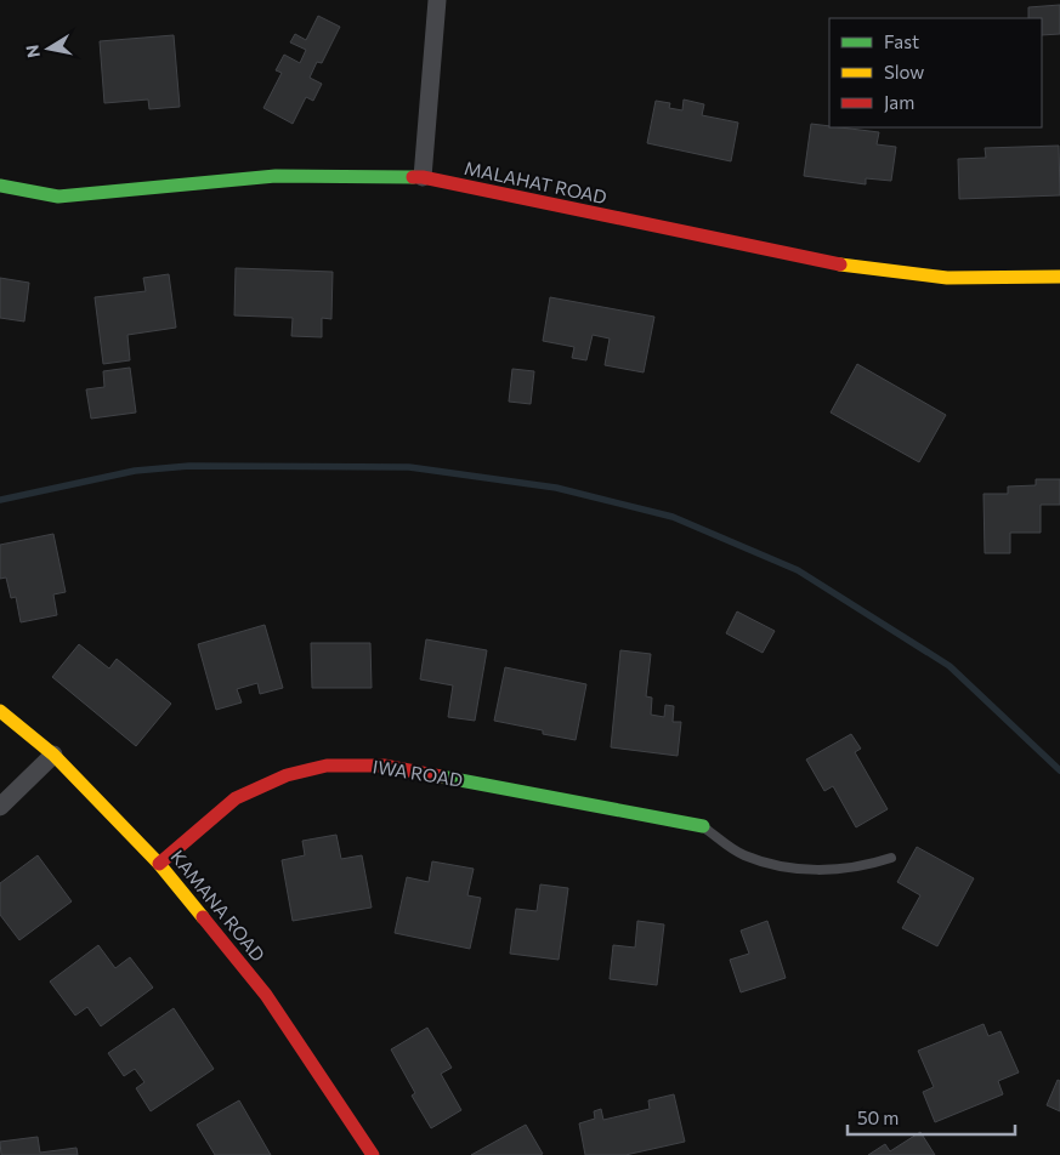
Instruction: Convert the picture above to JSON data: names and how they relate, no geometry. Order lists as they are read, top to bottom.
{
  "streets": {
    "street": ["MALAHAT ROAD", "IWA ROAD", "KAMANA ROAD"]
  },
  "crossings": [
    ["IWA ROAD", "KAMANA ROAD"]
  ],
  "legend": ["Fast", "Slow", "Jam"],
  "scale_bar": "50 m",
  "north": "left"
}
